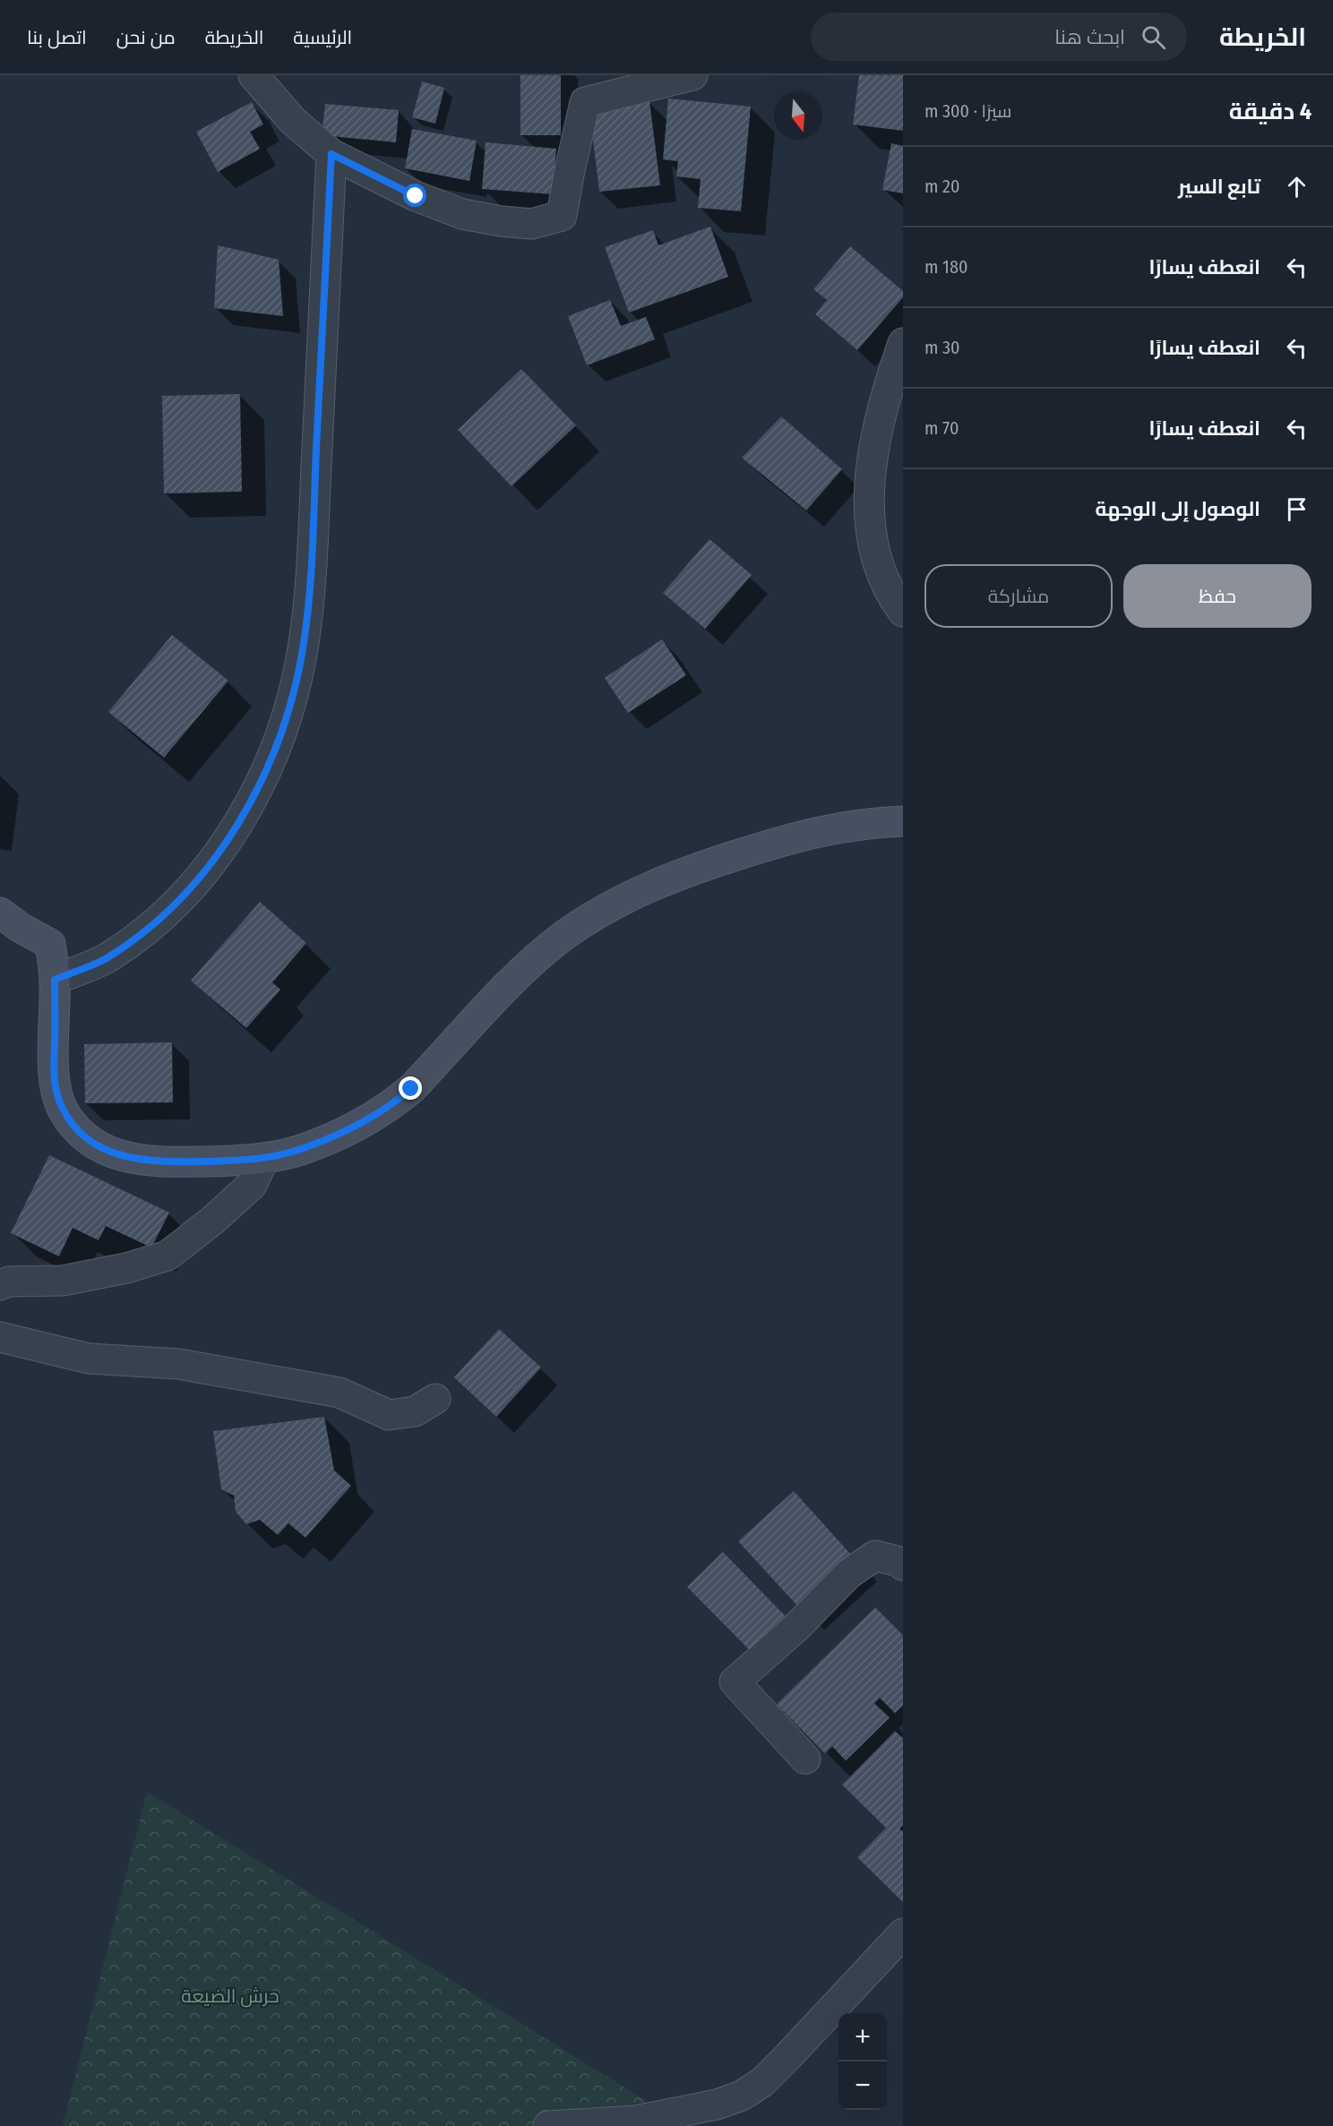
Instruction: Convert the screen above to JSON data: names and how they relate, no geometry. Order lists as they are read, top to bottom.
{
  "parks": ["حرش الضيعة"],
  "north": "bottom",
  "page": {
    "header": "الخريطة",
    "search": "ابحث هنا",
    "nav": [
      "الرئيسية",
      "الخريطة",
      "من نحن",
      "اتصل بنا"
    ],
    "heading": ["4 دقيقة", "سيرًا · 300 m"],
    "list": [
      ["تابع السير", "20 m"],
      ["انعطف يسارًا", "180 m"],
      ["انعطف يسارًا", "30 m"],
      ["انعطف يسارًا", "70 m"],
      "الوصول إلى الوجهة"
    ],
    "buttons": ["حفظ", "مشاركة"],
    "map_buttons": ["+", "−"]
  }
}
